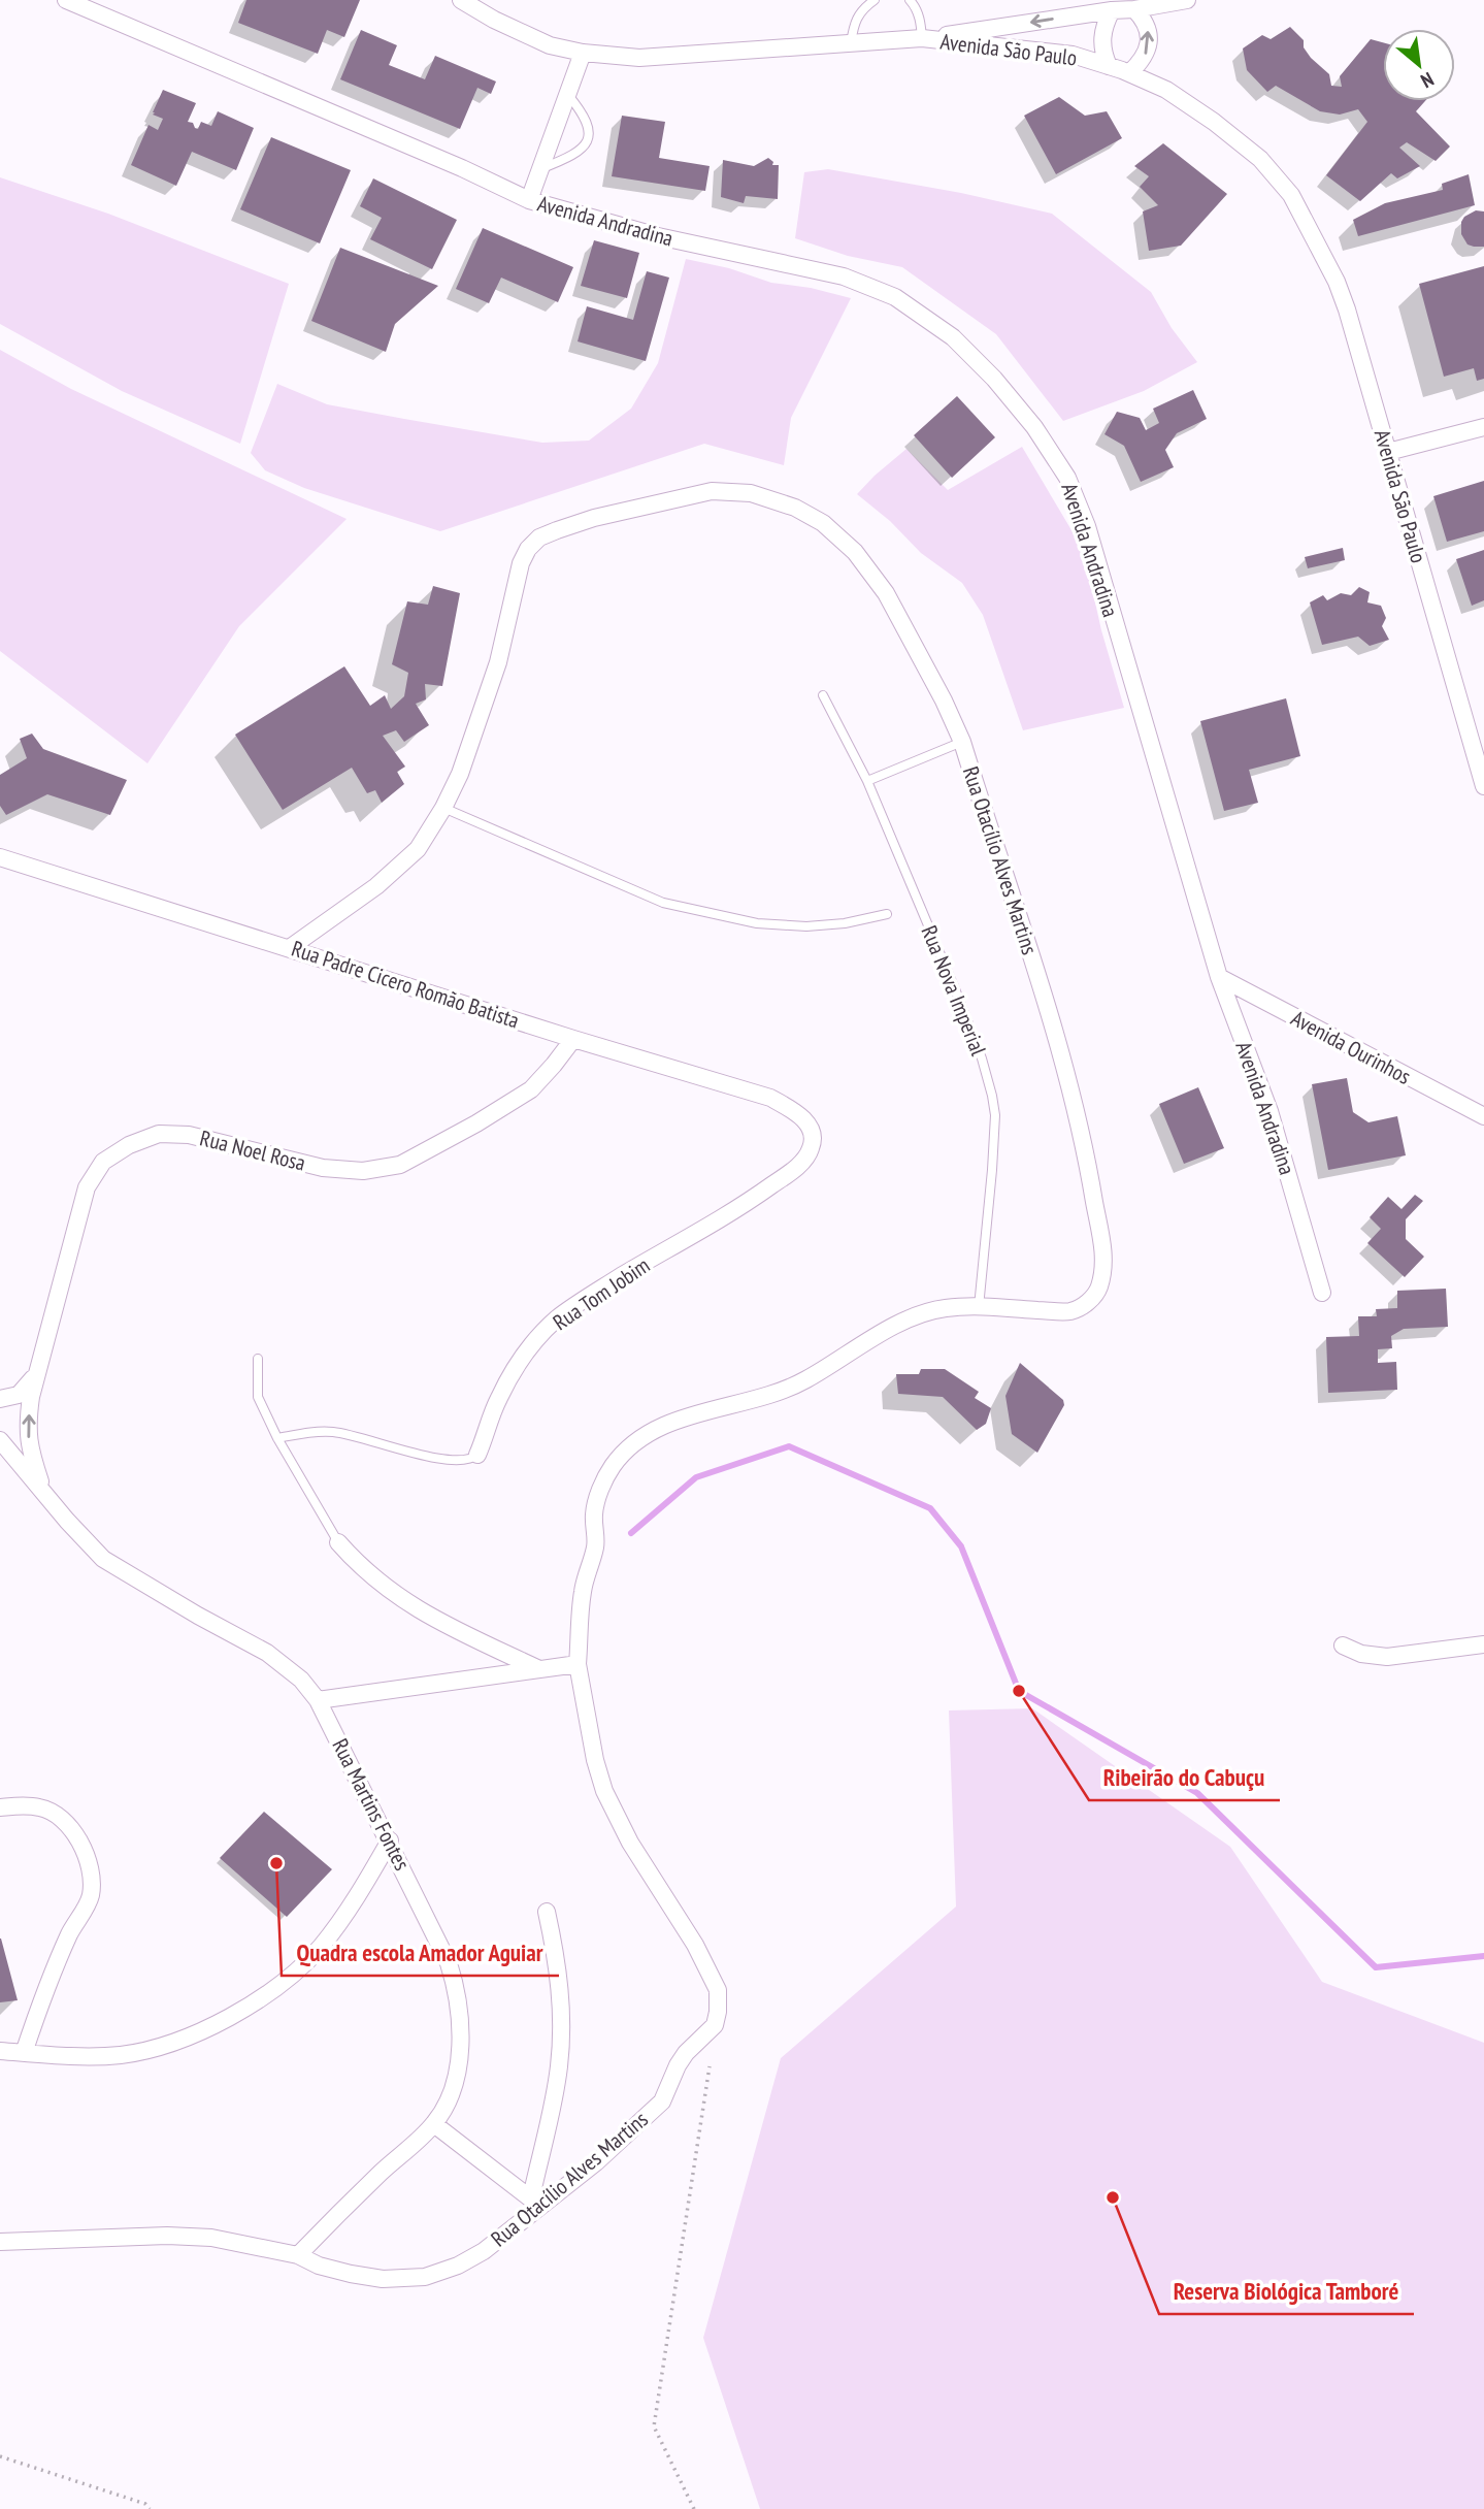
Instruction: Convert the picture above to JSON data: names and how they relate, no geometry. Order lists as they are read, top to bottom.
{
  "streets": {
    "street": [
      "Avenida São Paulo",
      "Avenida Andradina",
      "Rua Otacílio Alves Martins",
      "Rua Padre Cicero Romão Batista",
      "Avenida Ourinhos",
      "Rua Noel Rosa",
      "Rua Tom Jobim",
      "Rua Martins Fontes"
    ],
    "lane": ["Rua Nova Imperial"]
  },
  "crossings": [
    ["Avenida Andradina", "Avenida Ourinhos"],
    ["Rua Otacílio Alves Martins", "Rua Padre Cicero Romão Batista"],
    ["Rua Otacílio Alves Martins", "Rua Nova Imperial"],
    ["Rua Otacílio Alves Martins", "Rua Martins Fontes"],
    ["Rua Padre Cicero Romão Batista", "Rua Noel Rosa"],
    ["Rua Padre Cicero Romão Batista", "Rua Tom Jobim"],
    ["Rua Noel Rosa", "Rua Martins Fontes"]
  ],
  "places": ["Ribeirão do Cabuçu", "Quadra escola Amador Aguiar", "Reserva Biológica Tamboré"],
  "north": "bottom right"
}
